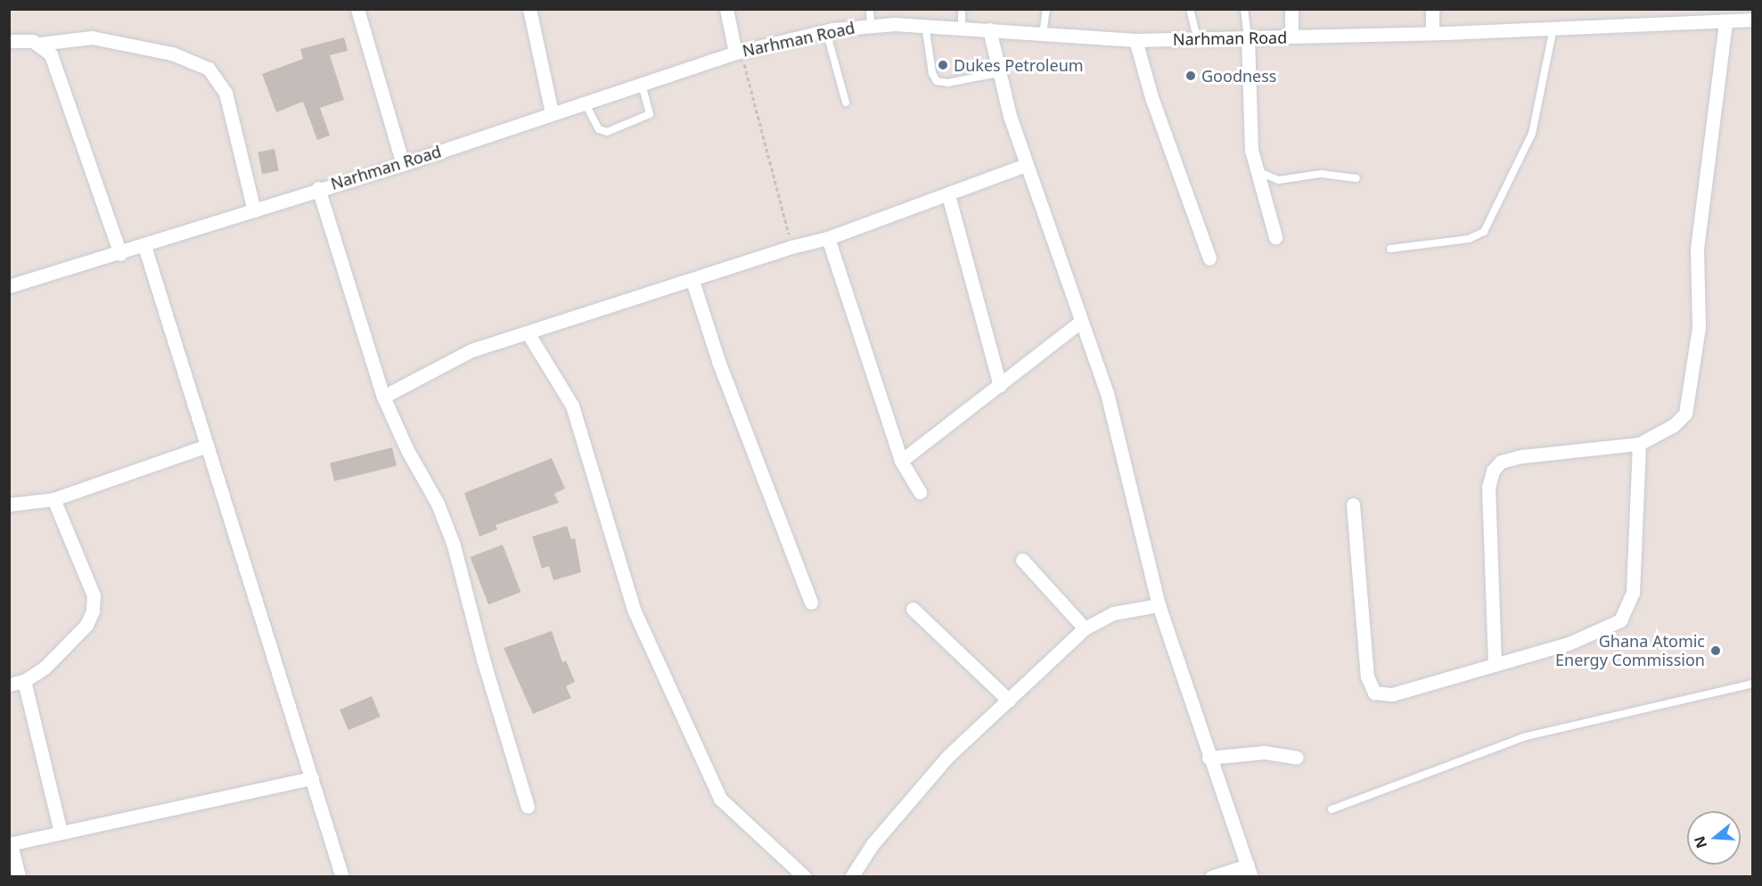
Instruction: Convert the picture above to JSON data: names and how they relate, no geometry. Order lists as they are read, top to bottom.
{
  "streets": {
    "street": ["Narhman Road"]
  },
  "places": ["Dukes Petroleum", "Goodness", "Ghana Atomic Energy Commission"],
  "north": "left"
}
